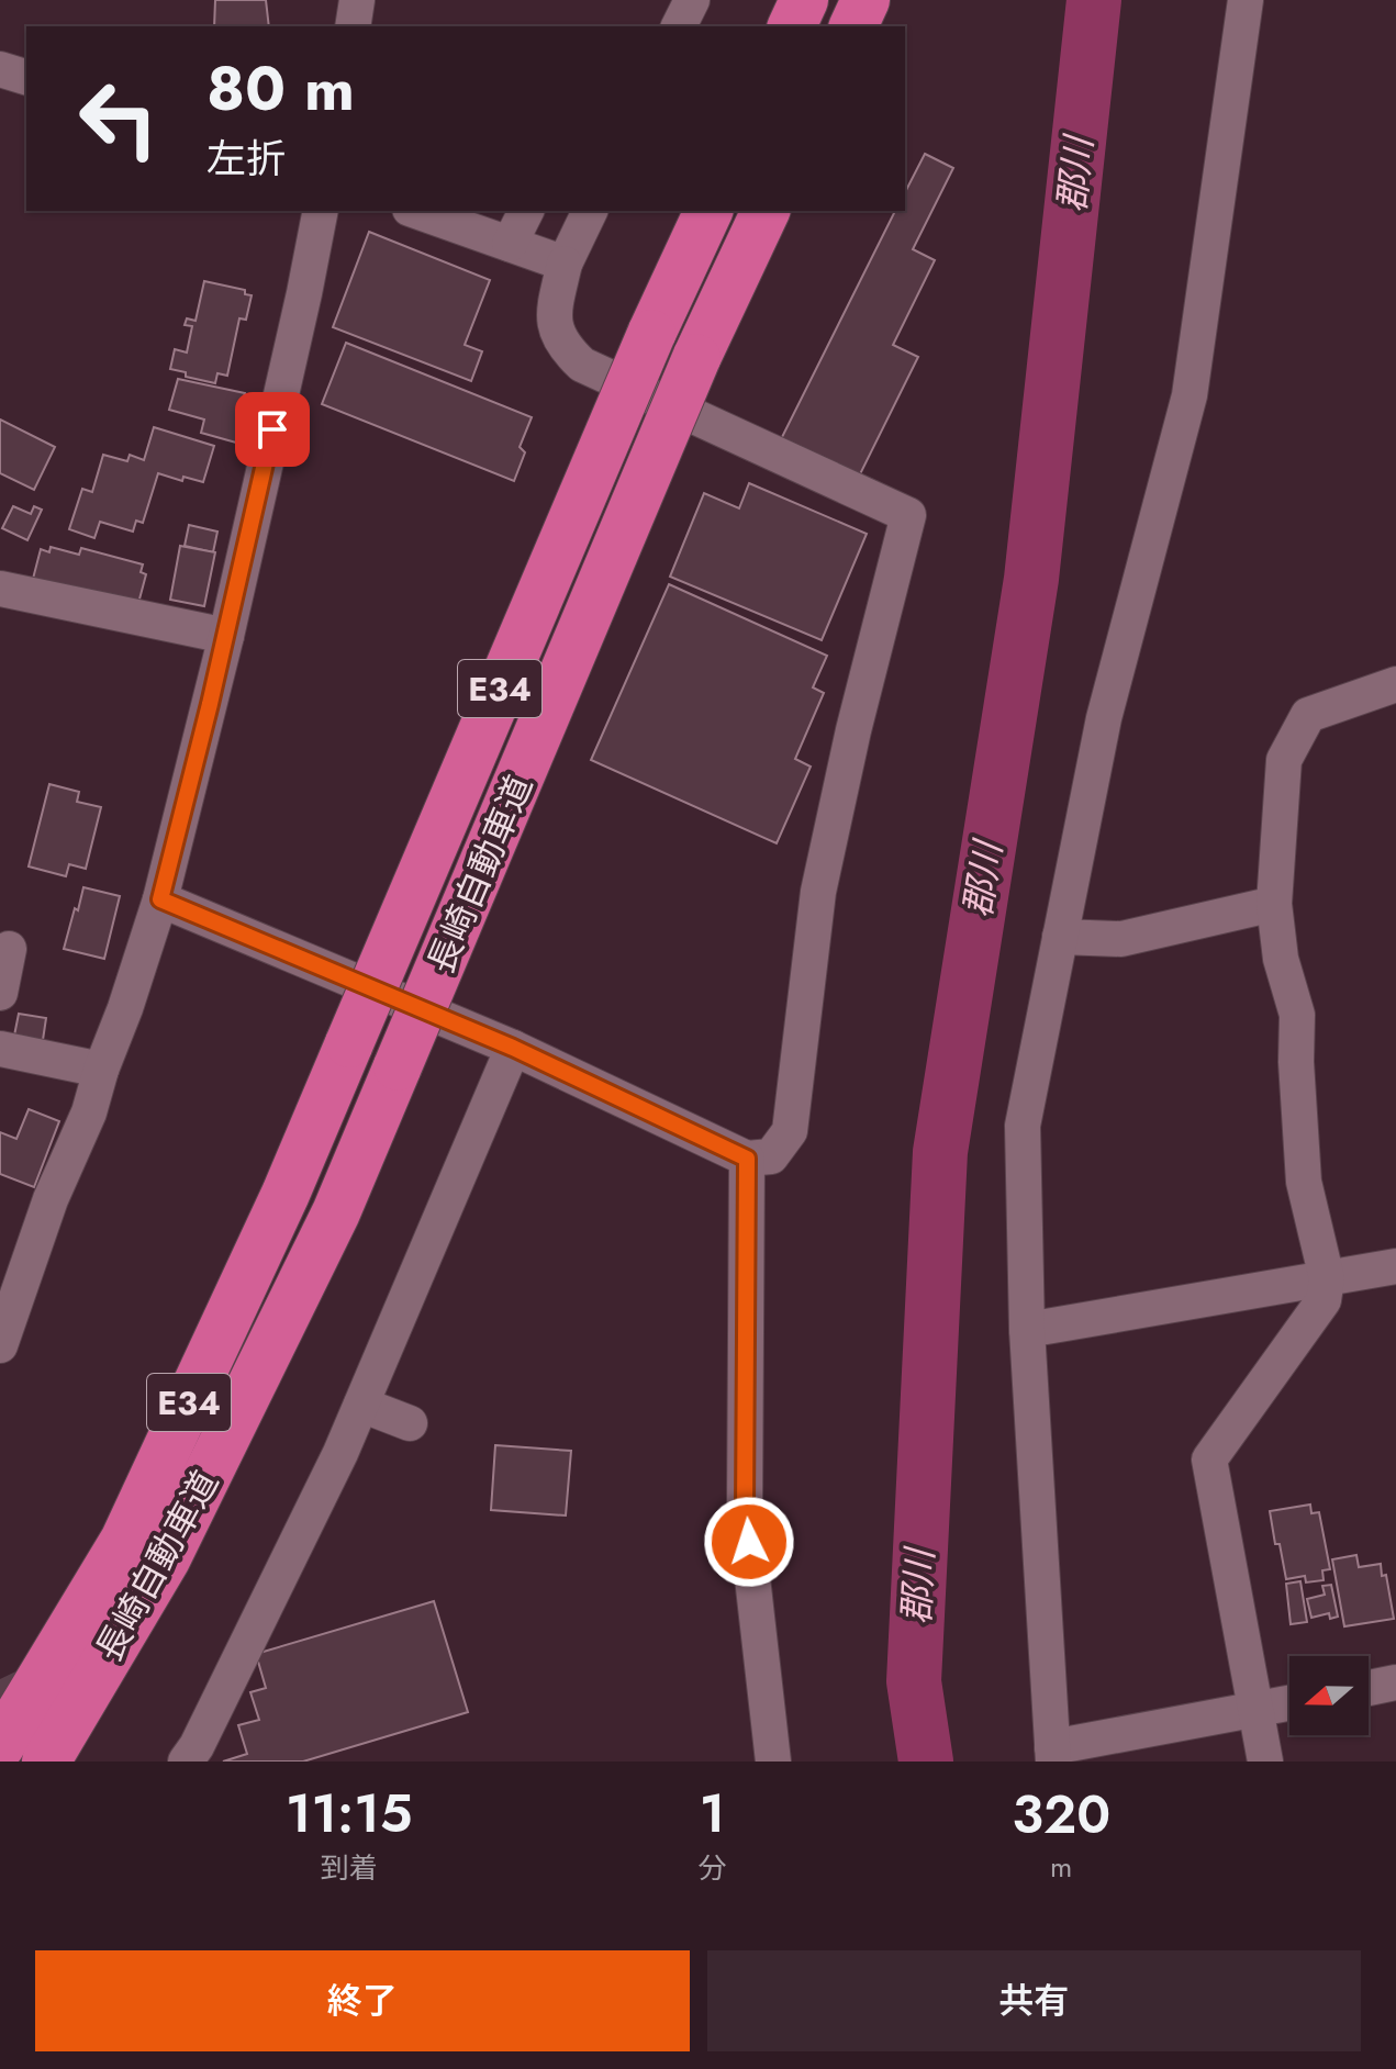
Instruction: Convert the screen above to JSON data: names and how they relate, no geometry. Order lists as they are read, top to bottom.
{
  "streets": {
    "highway": ["E34", "長崎自動車道"]
  },
  "water": ["郡川"],
  "north": "left",
  "page": {
    "turn": ["80 m", "左折"],
    "eta": [
      "11:15",
      "到着",
      "1",
      "分",
      "320",
      "m"
    ],
    "buttons": ["終了", "共有"]
  }
}
